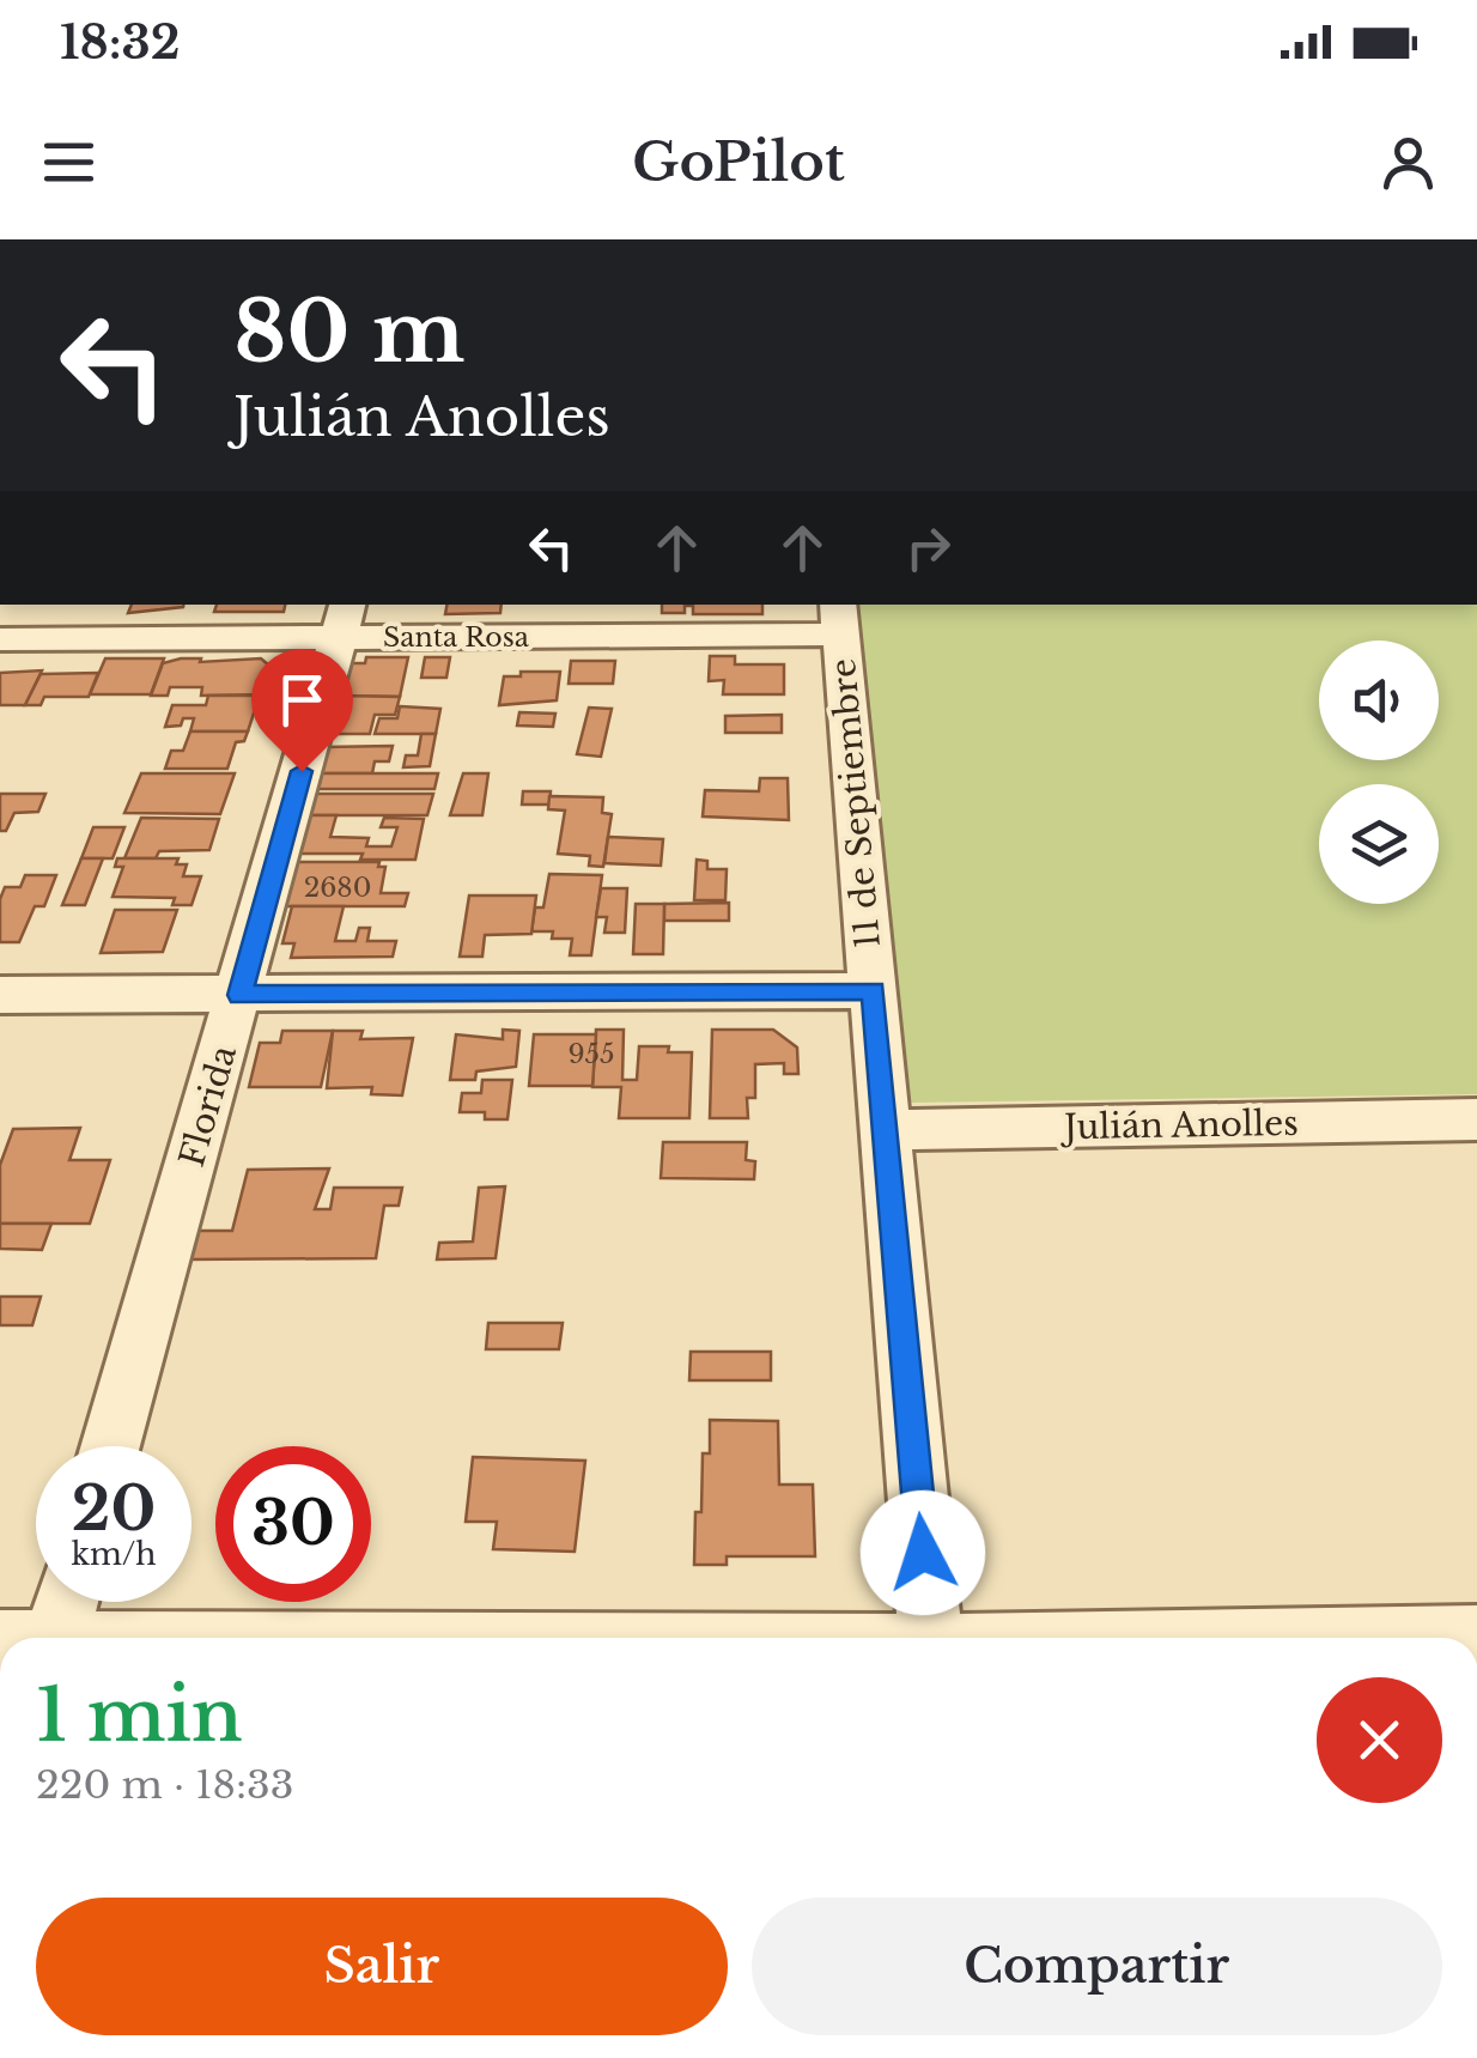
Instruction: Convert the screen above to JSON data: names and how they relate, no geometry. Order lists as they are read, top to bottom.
{
  "streets": {
    "street": [
      "Santa Rosa",
      "11 de Septiembre",
      "Florida",
      "Julián Anolles"
    ]
  },
  "crossings": [
    ["Santa Rosa", "11 de Septiembre"],
    ["Santa Rosa", "Florida"],
    ["11 de Septiembre", "Julián Anolles"]
  ],
  "house_numbers": ["2680", "955"],
  "page": {
    "status": "18:32",
    "header": "GoPilot",
    "turn": ["80 m", "Julián Anolles"],
    "speed": "20 km/h",
    "limit": "30",
    "heading": ["1 min", "220 m · 18:33"],
    "buttons": ["Salir", "Compartir"]
  }
}
